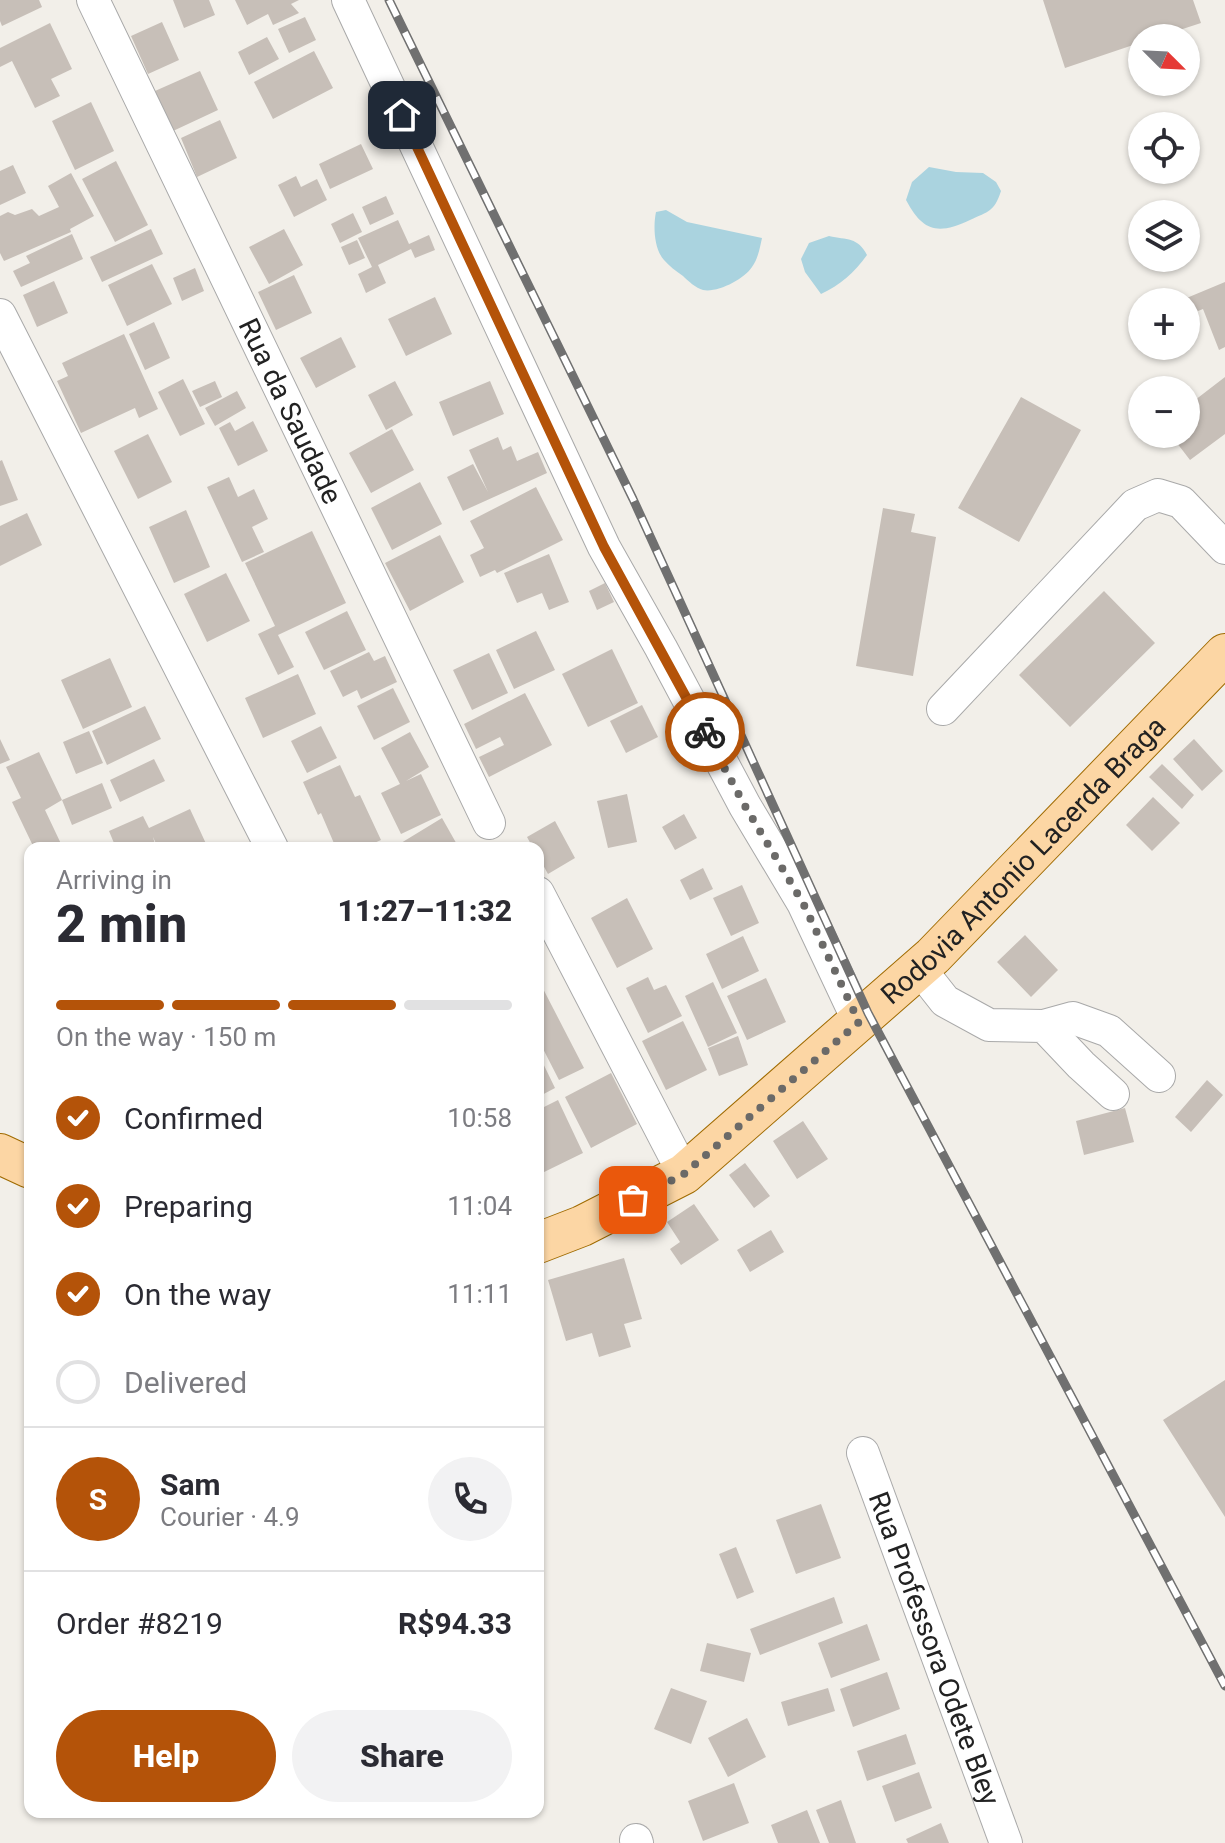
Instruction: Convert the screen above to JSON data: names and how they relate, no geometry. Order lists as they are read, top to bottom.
{
  "streets": {
    "main road": ["Rodovia Antonio Lacerda Braga"],
    "street": ["Rua da Saudade", "Rua Professora Odete Bley"]
  },
  "north": "bottom right",
  "page": {
    "map_buttons": ["+", "−"],
    "heading": ["2 min", "Arriving in", "11:27–11:32"],
    "panel": [
      "Sam",
      "Courier · 4.9",
      "Order #8219",
      "R$94.33"
    ],
    "bar": "On the way · 150 m",
    "list": [
      ["Confirmed", "10:58"],
      ["Preparing", "11:04"],
      ["On the way", "11:11"],
      "Delivered"
    ],
    "round": "S",
    "buttons": ["Help", "Share"]
  }
}
